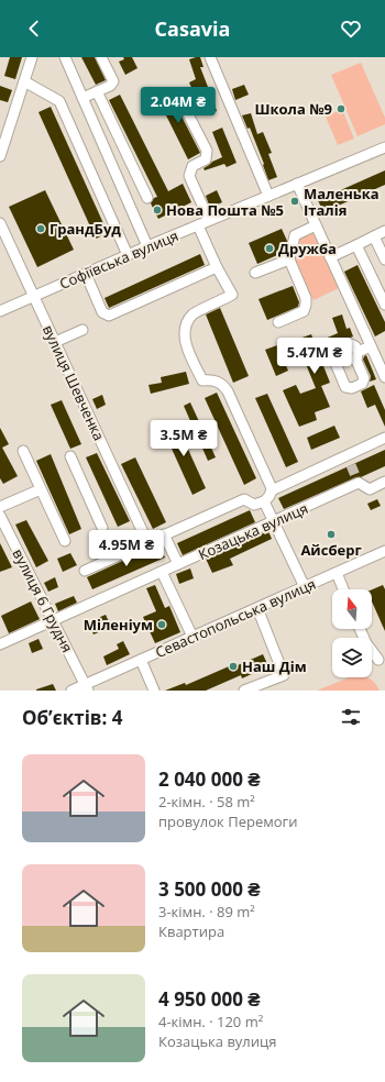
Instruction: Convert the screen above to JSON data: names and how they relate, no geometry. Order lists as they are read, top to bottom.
{
  "streets": {
    "street": [
      "Софіївська вулиця",
      "вулиця Шевченка",
      "Козацька вулиця",
      "вулиця 6 Грудня",
      "Севастопольська вулиця"
    ]
  },
  "crossings": [
    ["Софіївська вулиця", "вулиця Шевченка"],
    ["Козацька вулиця", "вулиця 6 Грудня"],
    ["вулиця 6 Грудня", "Севастопольська вулиця"]
  ],
  "places": [
    "Школа №9",
    "Маленька Італія",
    "Нова Пошта №5",
    "ГрандБуд",
    "Дружба",
    "Айсберг",
    "Міленіум",
    "Наш Дім"
  ],
  "north": "top",
  "page": {
    "header": "Casavia",
    "price": [
      "2.04M ₴",
      "5.47M ₴",
      "3.5M ₴",
      "4.95M ₴"
    ],
    "heading": "Об’єктів: 4",
    "list": [
      {
        "name": "2 040 000 ₴",
        "note": "2-кімн. · 58 m² · провулок Перемоги"
      },
      {
        "name": "3 500 000 ₴",
        "note": "3-кімн. · 89 m² · Квартира"
      },
      {
        "name": "4 950 000 ₴",
        "note": "4-кімн. · 120 m² · Козацька вулиця"
      }
    ]
  }
}
